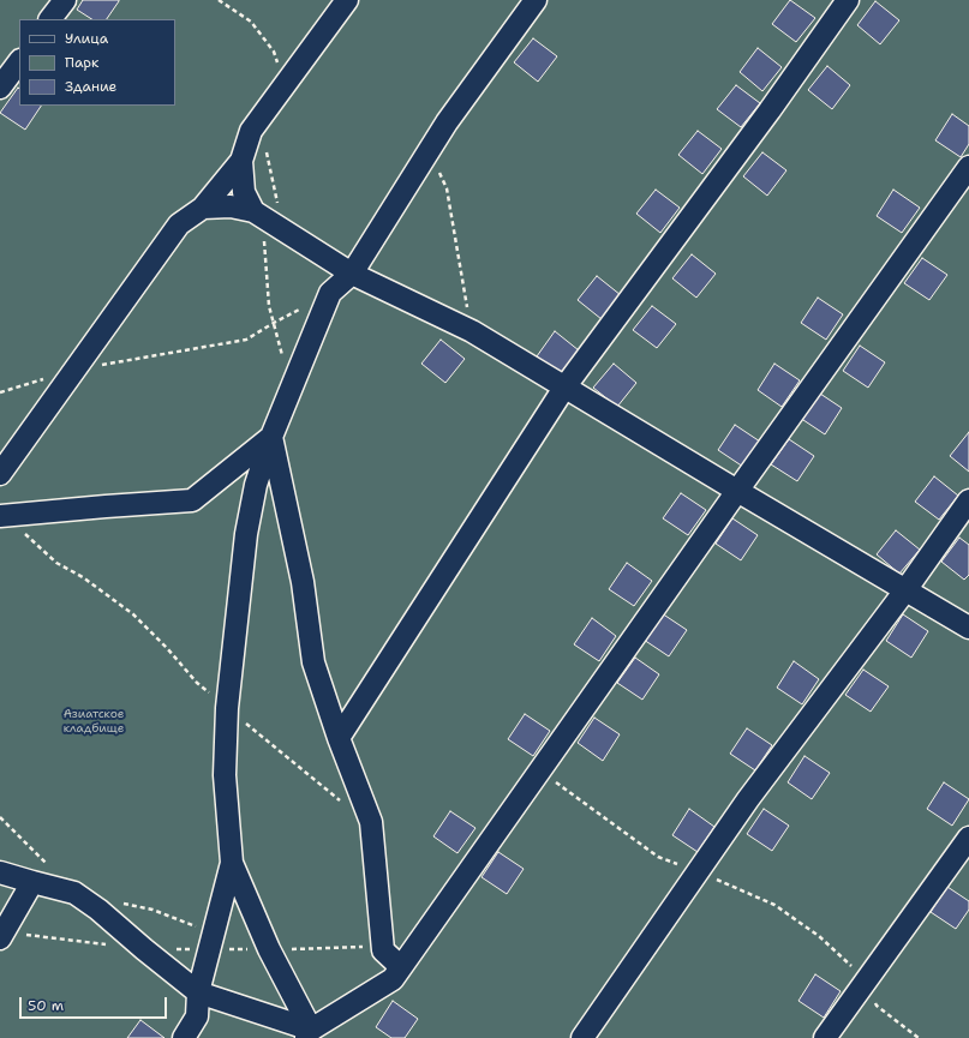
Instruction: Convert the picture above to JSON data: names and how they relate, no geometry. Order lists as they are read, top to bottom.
{
  "parks": ["Азиатское кладбище"],
  "legend": ["Улица", "Парк", "Здание"],
  "scale_bar": "50 m"
}
